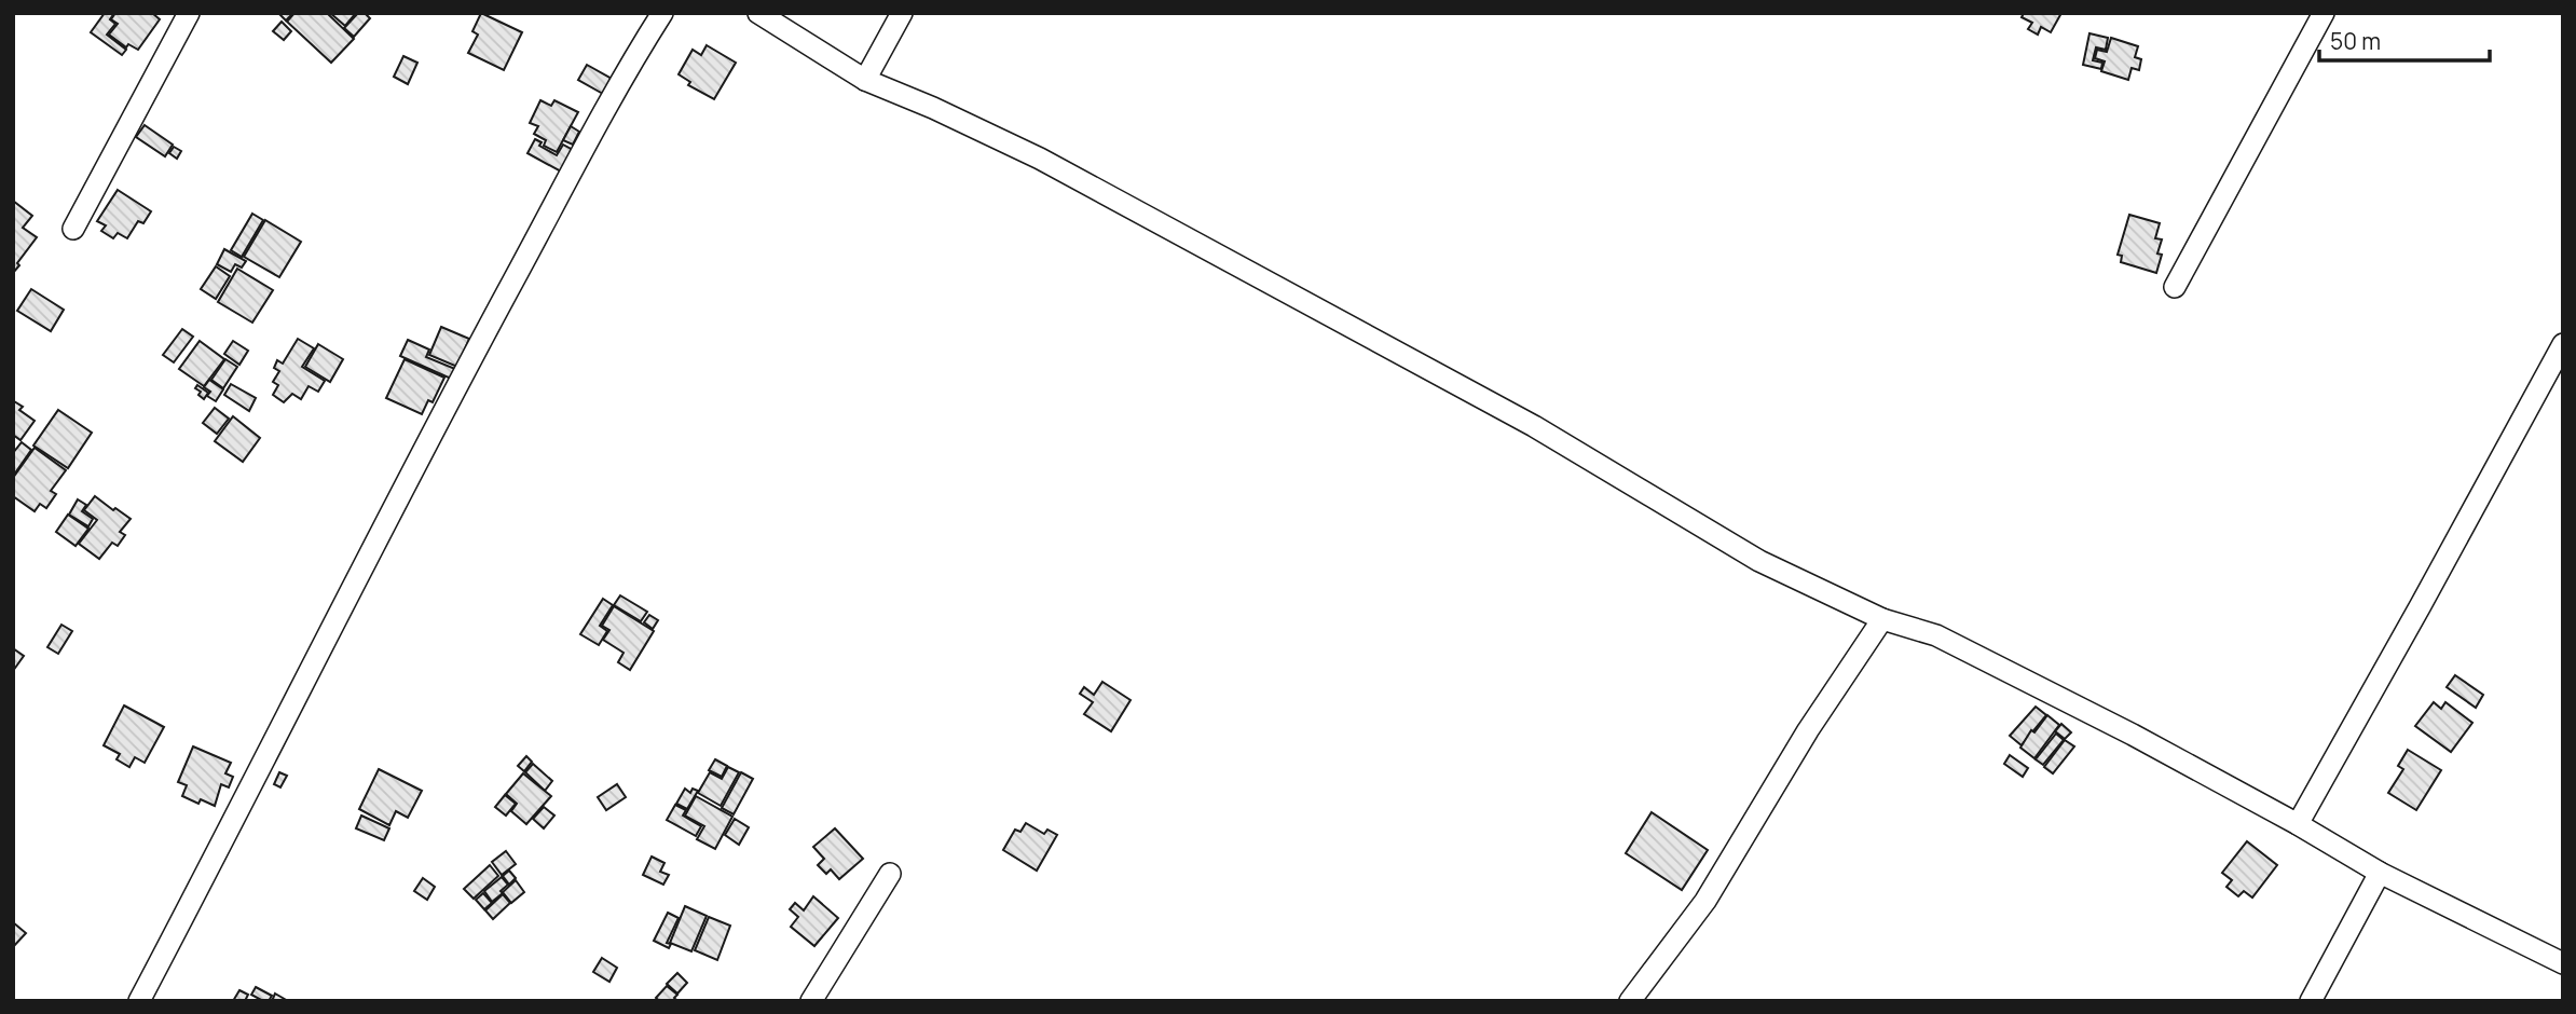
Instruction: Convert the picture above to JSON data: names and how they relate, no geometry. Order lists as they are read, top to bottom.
{
  "scale_bar": "50 m"
}
